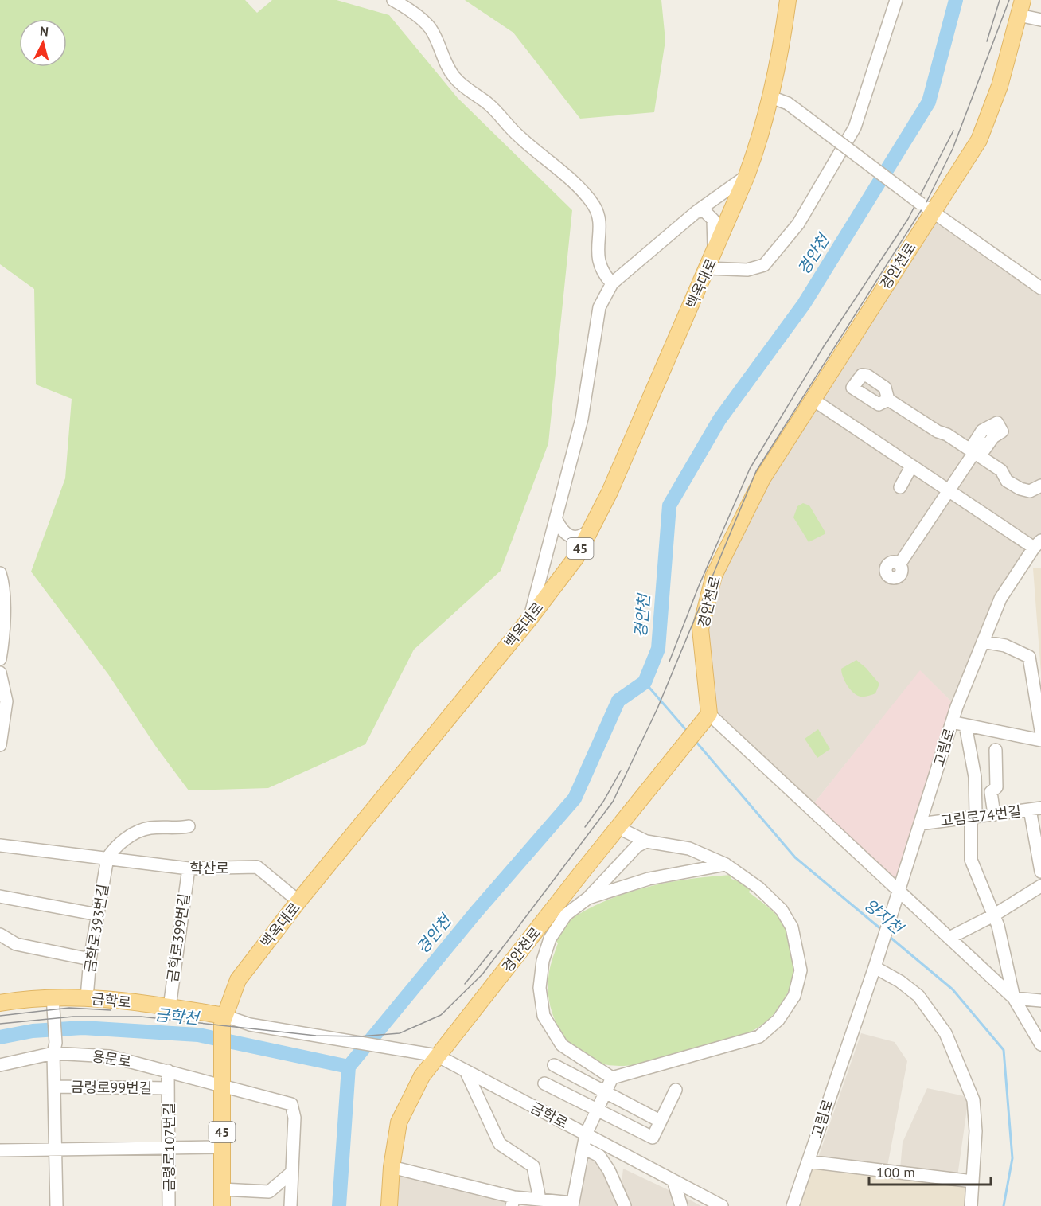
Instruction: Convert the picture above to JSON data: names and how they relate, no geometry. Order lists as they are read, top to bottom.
{
  "streets": {
    "main road": [
      "경안천로",
      "백옥대로",
      "45",
      "금학로"
    ],
    "street": [
      "고림로",
      "고림로74번길",
      "학산로",
      "금학로393번길",
      "금학로399번길",
      "용문로",
      "금령로99번길",
      "금령로107번길"
    ]
  },
  "crossings": [
    ["경안천로", "금학로"],
    ["백옥대로", "학산로"],
    ["백옥대로", "금학로"],
    ["백옥대로", "용문로"],
    ["고림로", "고림로74번길"],
    ["학산로", "금학로393번길"],
    ["학산로", "금학로399번길"],
    ["금학로393번길", "금학로"],
    ["금학로399번길", "금학로"],
    ["금학로", "금령로99번길"],
    ["용문로", "금령로99번길"],
    ["용문로", "금령로107번길"],
    ["금령로99번길", "금령로107번길"]
  ],
  "water": ["경안천", "양지천", "금학천"],
  "scale_bar": "100 m",
  "north": "top"
}
